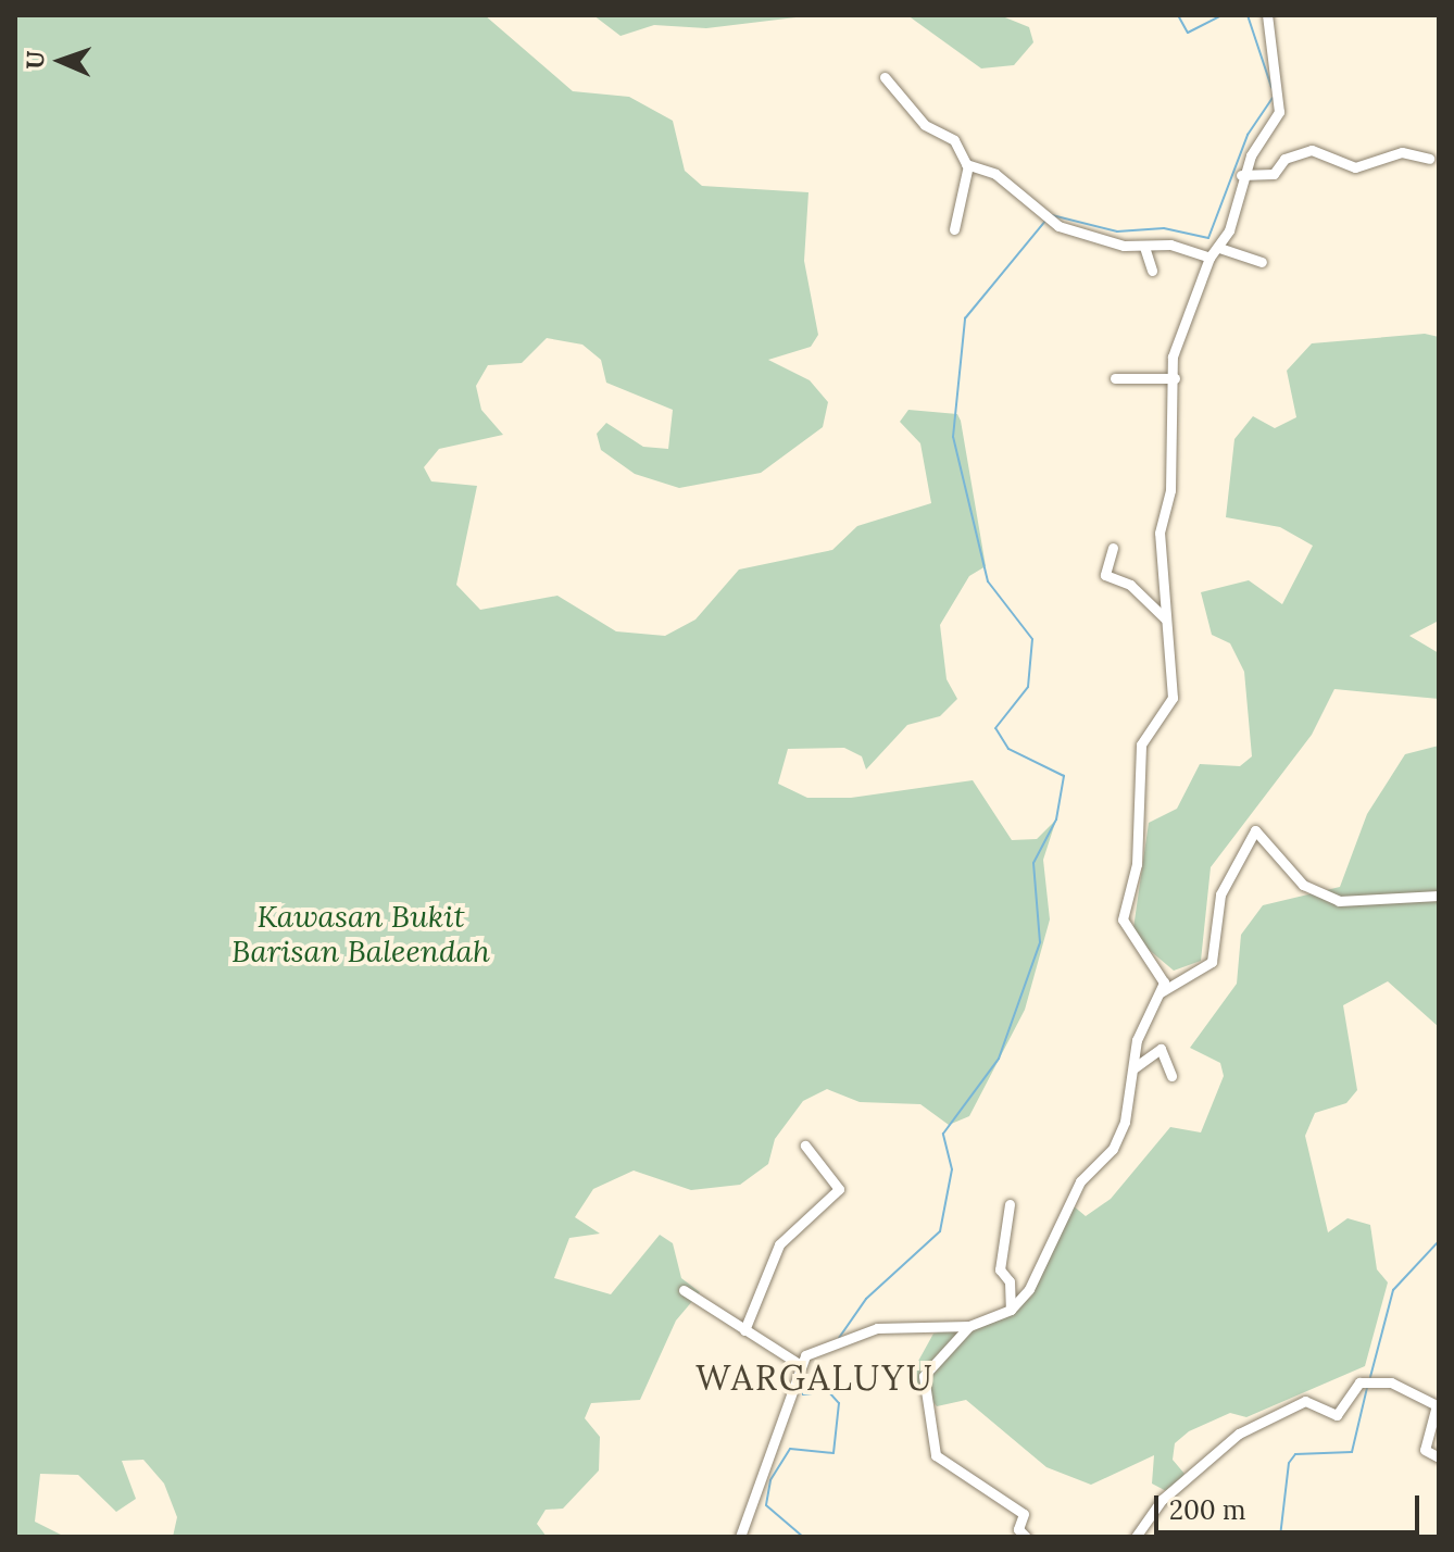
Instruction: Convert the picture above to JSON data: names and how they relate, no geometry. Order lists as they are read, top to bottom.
{
  "districts": ["WARGALUYU"],
  "parks": ["Kawasan Bukit Barisan Baleendah"],
  "scale_bar": "200 m",
  "north": "left"
}
